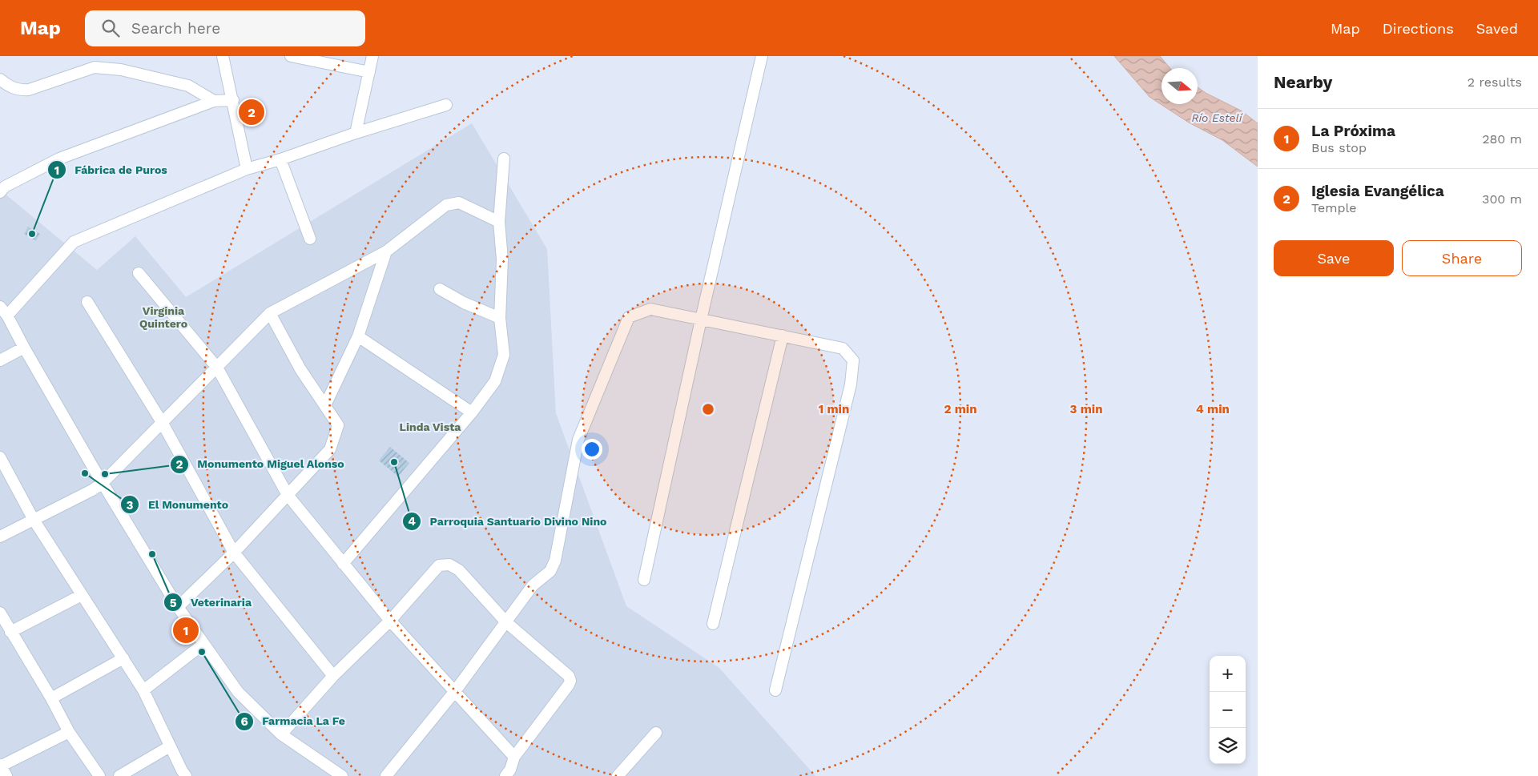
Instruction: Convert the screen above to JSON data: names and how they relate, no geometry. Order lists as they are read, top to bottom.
{
  "districts": ["Virginia Quintero", "Linda Vista"],
  "water": ["Río Estelí"],
  "places": [
    "Fábrica de Puros",
    "Parroquia Santuario Divino Nino",
    "El Monumento",
    "Monumento Miguel Alonso",
    "Veterinaria",
    "Farmacia La Fe"
  ],
  "north": "right",
  "page": {
    "header": "Map",
    "search": "Search here",
    "nav": ["Map", "Directions", "Saved"],
    "heading": ["Nearby", "2 results"],
    "pins": ["2", "1"],
    "list": [
      {
        "mark": "1",
        "name": "La Próxima",
        "note": "Bus stop",
        "value": "280 m"
      },
      {
        "mark": "2",
        "name": "Iglesia Evangélica",
        "note": "Temple",
        "value": "300 m"
      }
    ],
    "buttons": ["Save", "Share"],
    "map_buttons": ["+", "−"]
  },
  "rings": [
    "1 min",
    "2 min",
    "3 min",
    "4 min"
  ]
}
